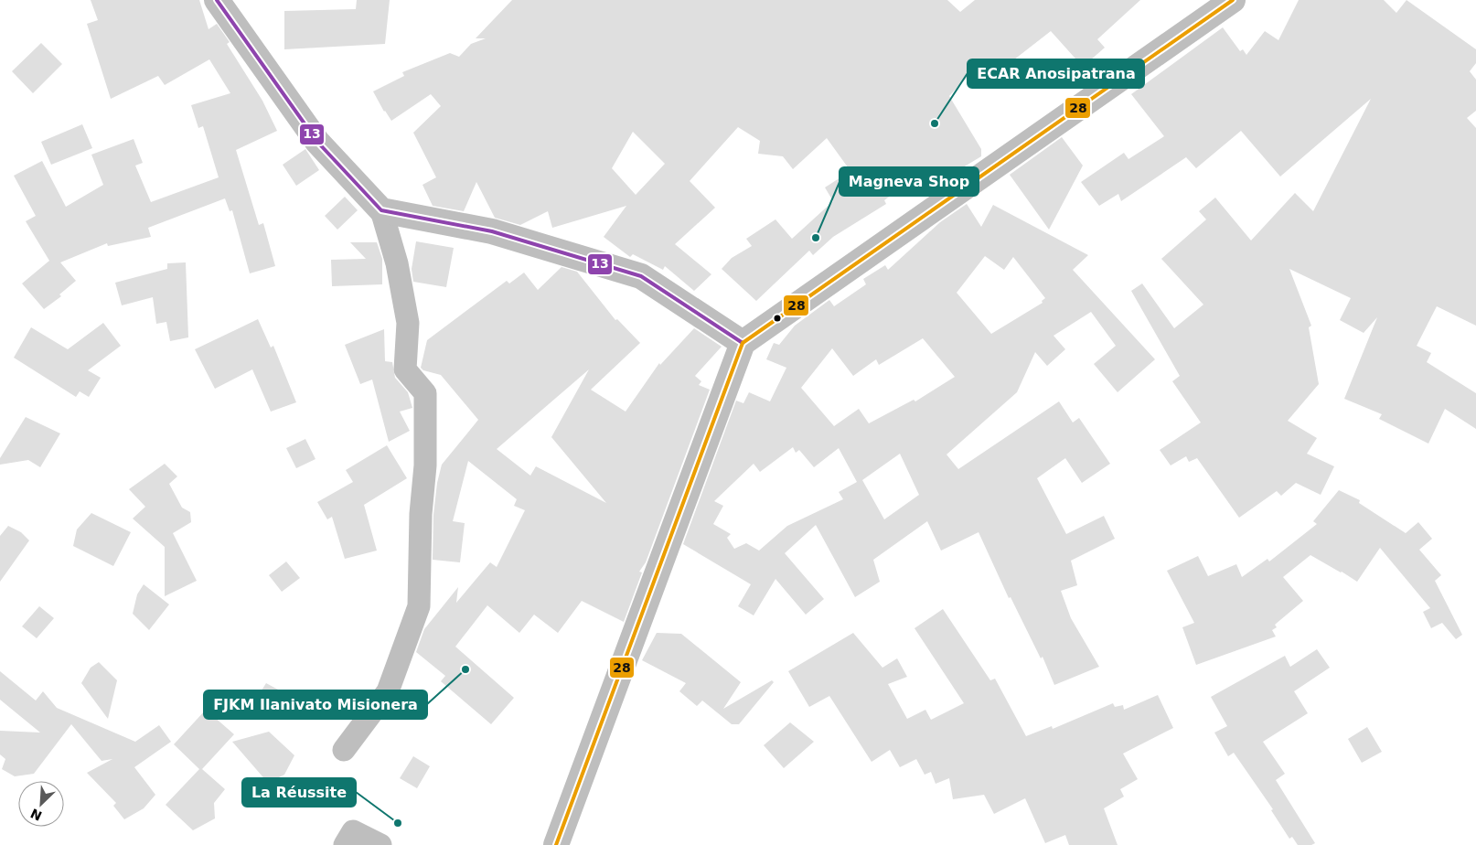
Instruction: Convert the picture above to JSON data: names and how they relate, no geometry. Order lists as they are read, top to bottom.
{
  "places": [
    "ECAR Anosipatrana",
    "Magneva Shop",
    "FJKM Ilanivato Misionera",
    "La Réussite"
  ],
  "lines": ["transit line 13", "transit line 28"],
  "north": "bottom left"
}
